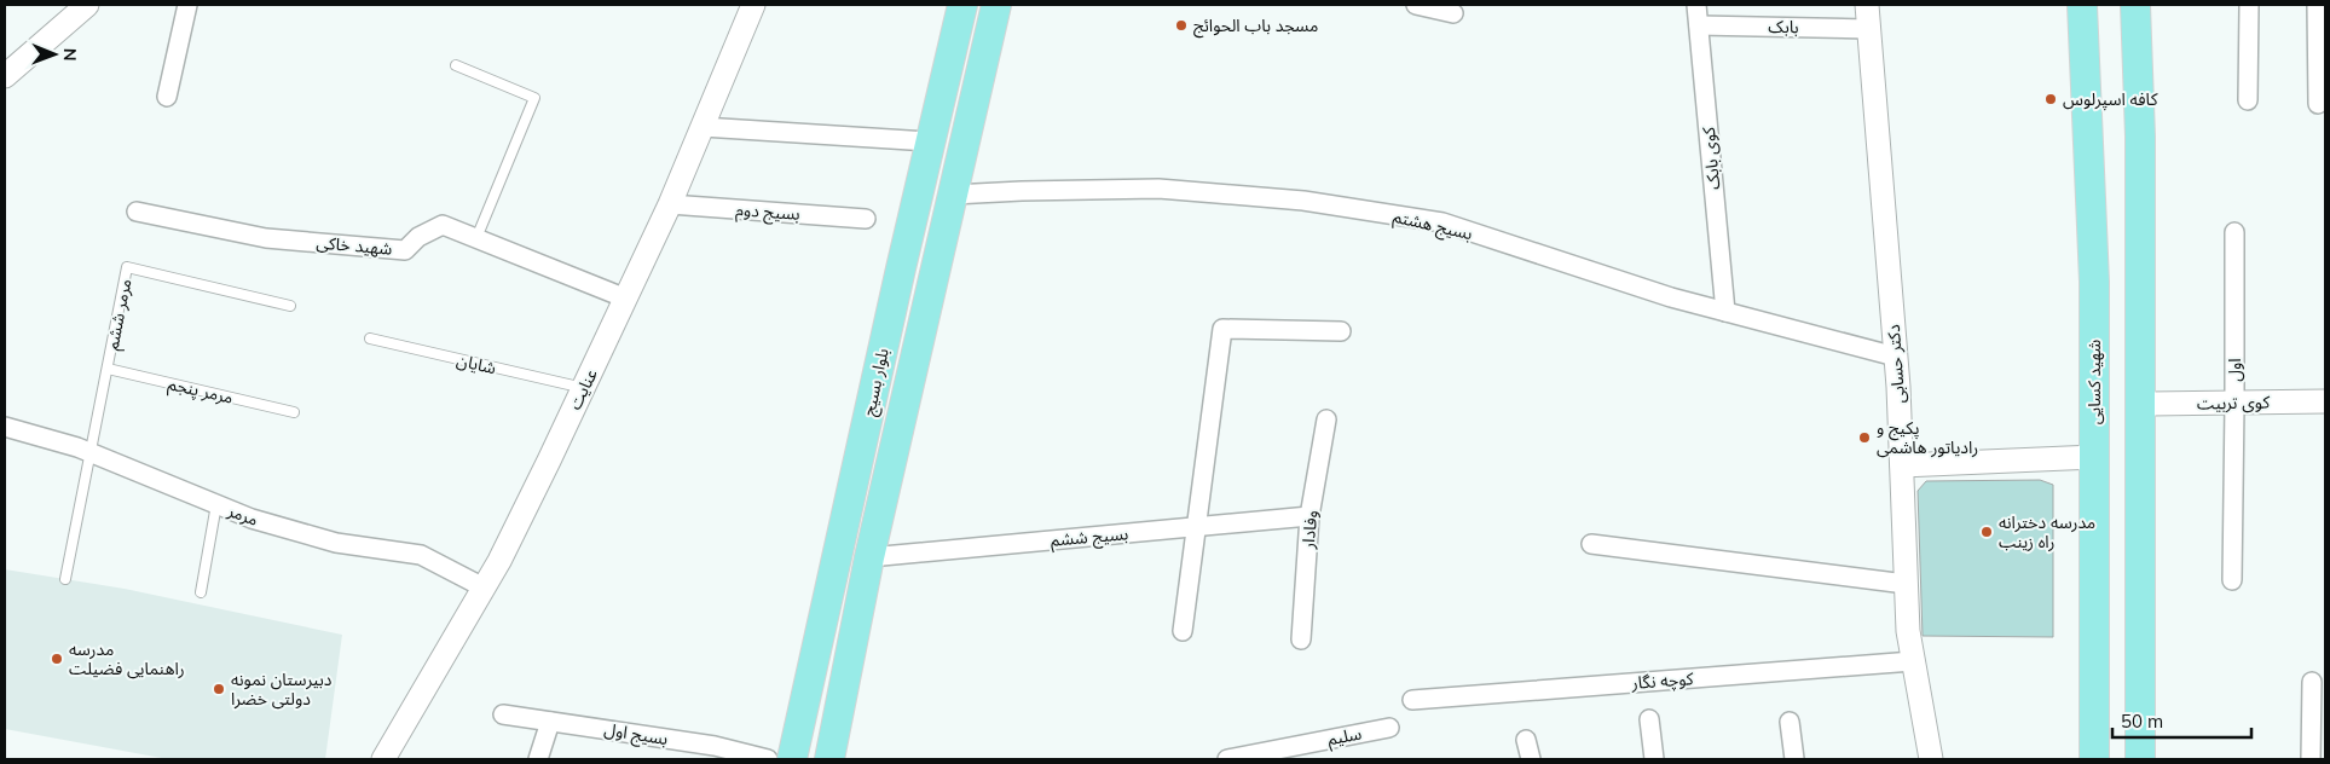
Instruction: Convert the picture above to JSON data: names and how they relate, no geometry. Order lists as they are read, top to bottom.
{
  "streets": {
    "main road": ["بلوار بسیج", "شهید کسایی"],
    "street": [
      "بابک",
      "کوی بابک",
      "بسيج دوم",
      "بسیج هشتم",
      "شهید خاکی",
      "دکتر حسابی",
      "اول",
      "عنایت",
      "کوی تربیت",
      "مرمر",
      "وفادار",
      "بسیج ششم",
      "کوچه نگار",
      "بسیج اول",
      "سلیم"
    ],
    "lane": ["مرمر ششم", "شایان", "مرمر پنجم"]
  },
  "crossings": [
    ["بابک", "کوی بابک"],
    ["بابک", "دکتر حسابی"],
    ["کوی بابک", "بسیج هشتم"],
    ["بسيج دوم", "عنایت"],
    ["بسیج هشتم", "دکتر حسابی"],
    ["بسیج هشتم", "بلوار بسیج"],
    ["شهید خاکی", "عنایت"],
    ["مرمر ششم", "مرمر پنجم"],
    ["مرمر ششم", "مرمر"],
    ["شایان", "عنایت"],
    ["دکتر حسابی", "کوچه نگار"],
    ["اول", "کوی تربیت"],
    ["بلوار بسیج", "بسیج ششم"],
    ["عنایت", "مرمر"],
    ["وفادار", "بسیج ششم"]
  ],
  "places": [
    "مسجد باب الحوائج",
    "کافه اسپرلوس",
    "پکیج و رادیاتور هاشمی",
    "مدرسه دخترانه راه زینب",
    "مدرسه راهنمایی فضیلت",
    "دبیرستان نمونه دولتی خضرا"
  ],
  "scale_bar": "50 m",
  "north": "right"
}
